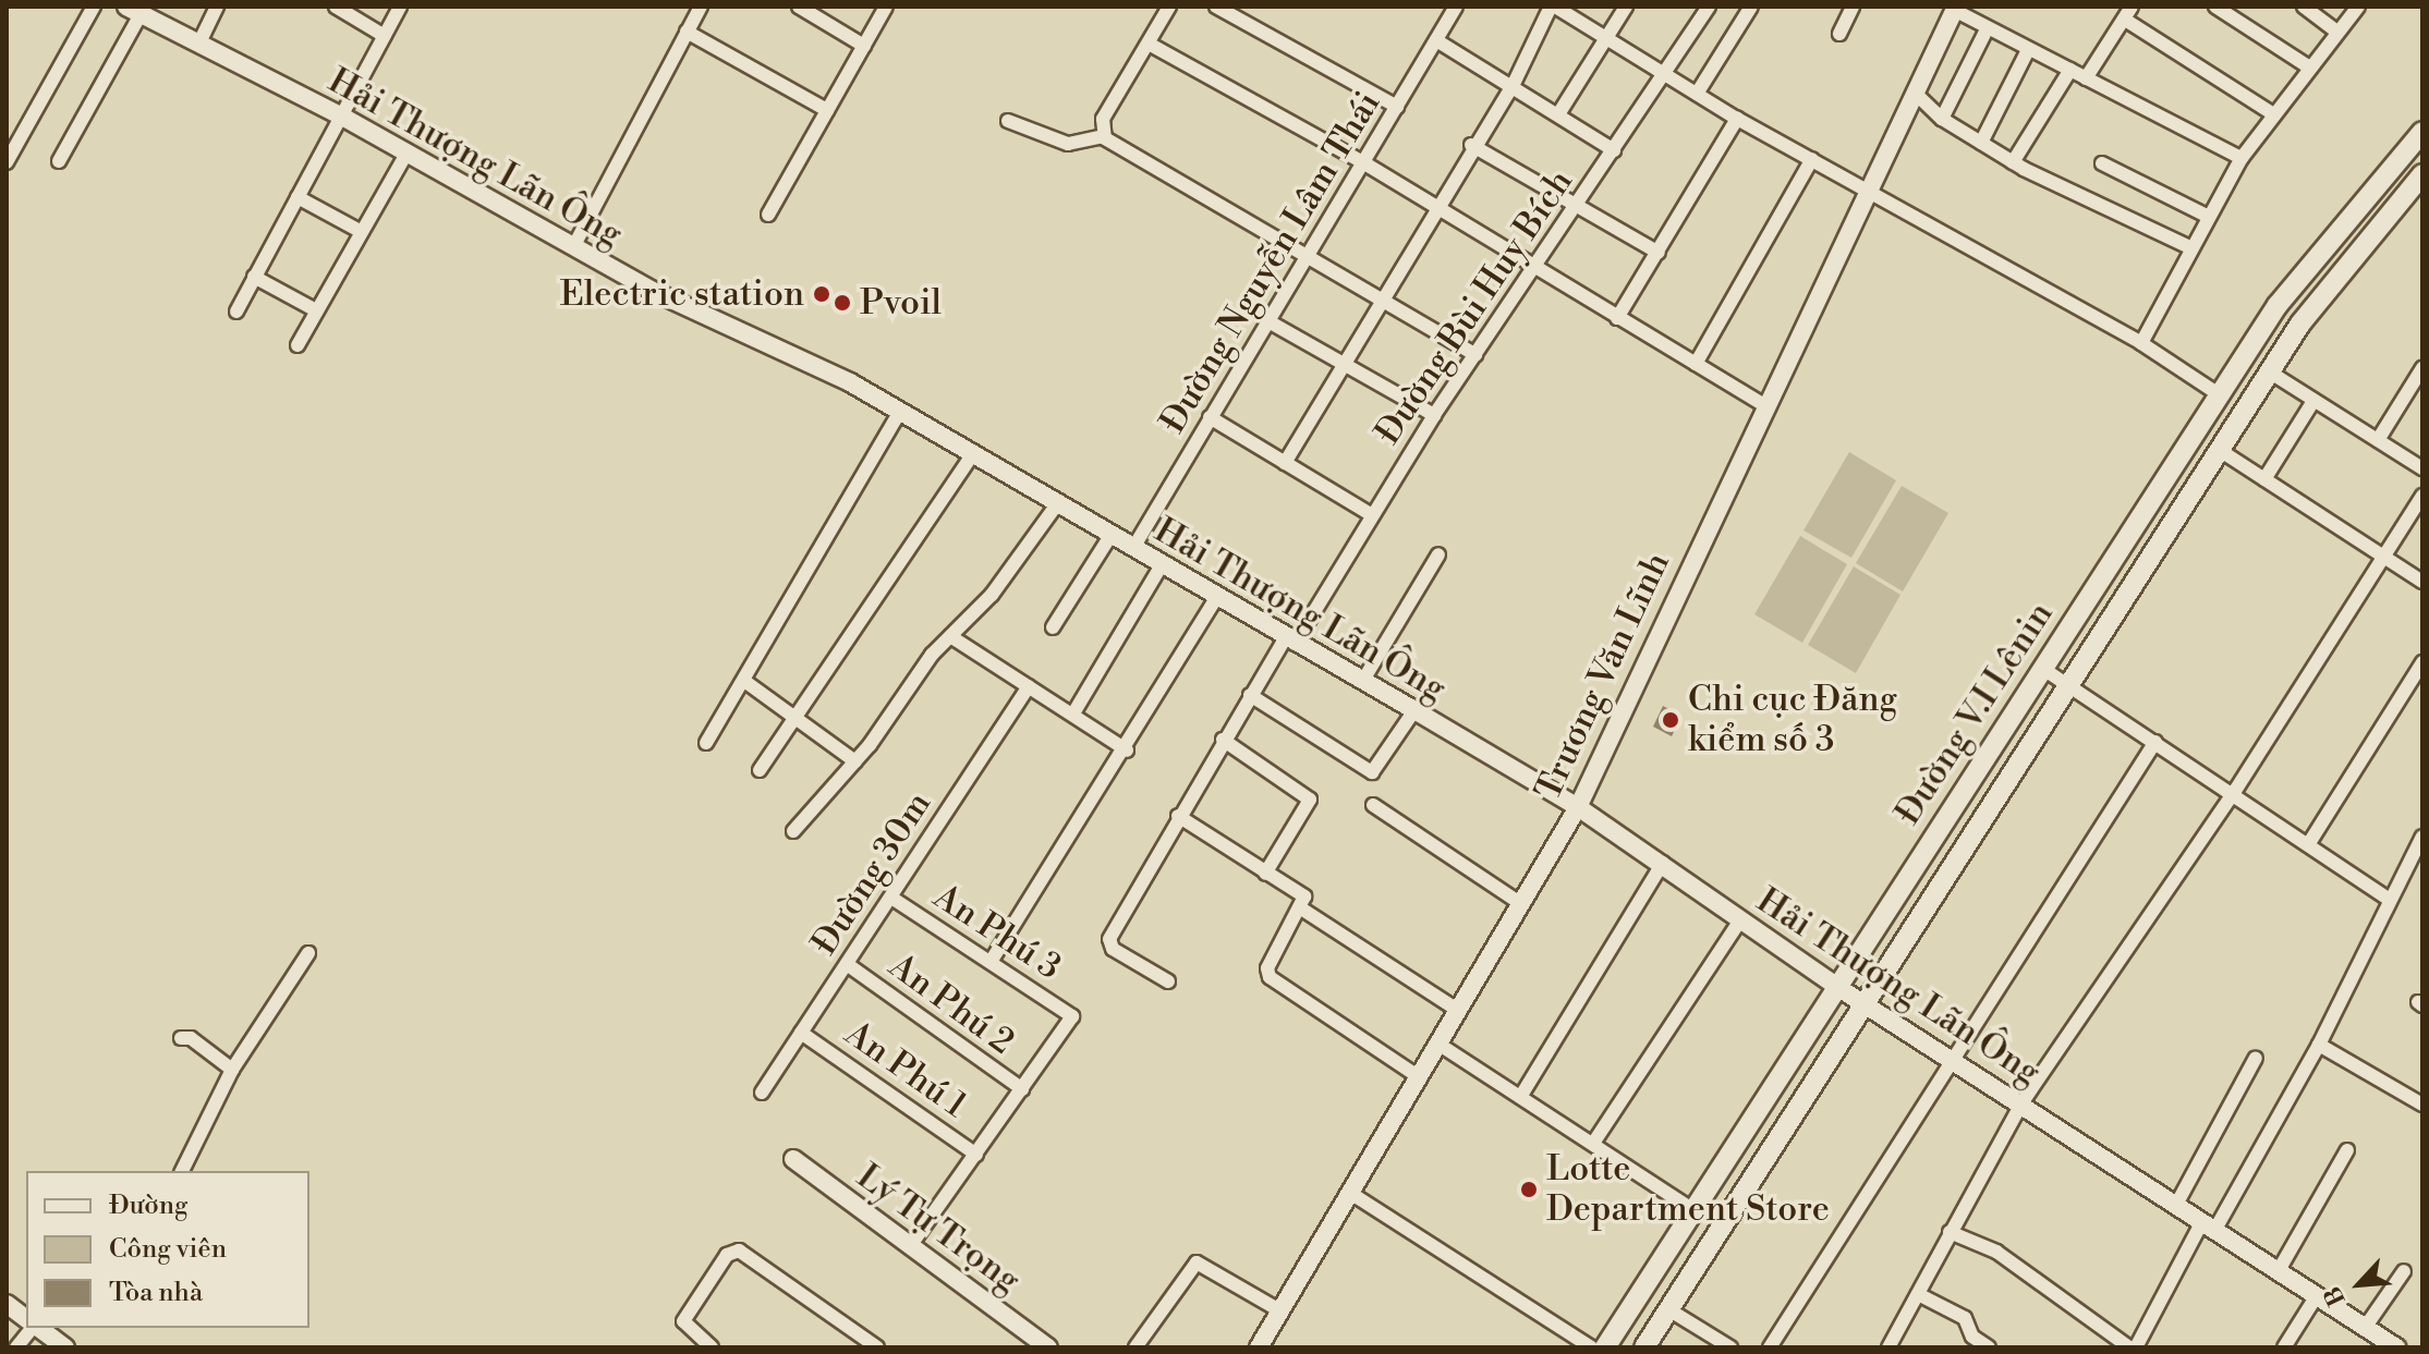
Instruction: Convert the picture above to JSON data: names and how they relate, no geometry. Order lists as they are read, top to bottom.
{
  "streets": {
    "main road": ["Đường V.I Lênin"],
    "street": [
      "Hải Thượng Lãn Ông",
      "Đường Nguyễn Lâm Thái",
      "Đường Bùi Huy Bích",
      "Trương Văn Lĩnh",
      "Đường 30m",
      "An Phú 3",
      "An Phú 2",
      "An Phú 1",
      "Lý Tự Trọng"
    ]
  },
  "crossings": [
    ["Hải Thượng Lãn Ông", "Đường Nguyễn Lâm Thái"],
    ["Hải Thượng Lãn Ông", "Đường Bùi Huy Bích"],
    ["Hải Thượng Lãn Ông", "Trương Văn Lĩnh"],
    ["Hải Thượng Lãn Ông", "Đường V.I Lênin"],
    ["Đường 30m", "An Phú 3"],
    ["Đường 30m", "An Phú 2"],
    ["Đường 30m", "An Phú 1"],
    ["An Phú 3", "An Phú 2"]
  ],
  "places": [
    "Electric station",
    "Pvoil",
    "Chi cục Đăng kiểm số 3",
    "Lotte Department Store"
  ],
  "legend": ["Đường", "Công viên", "Tòa nhà"],
  "north": "bottom left"
}
